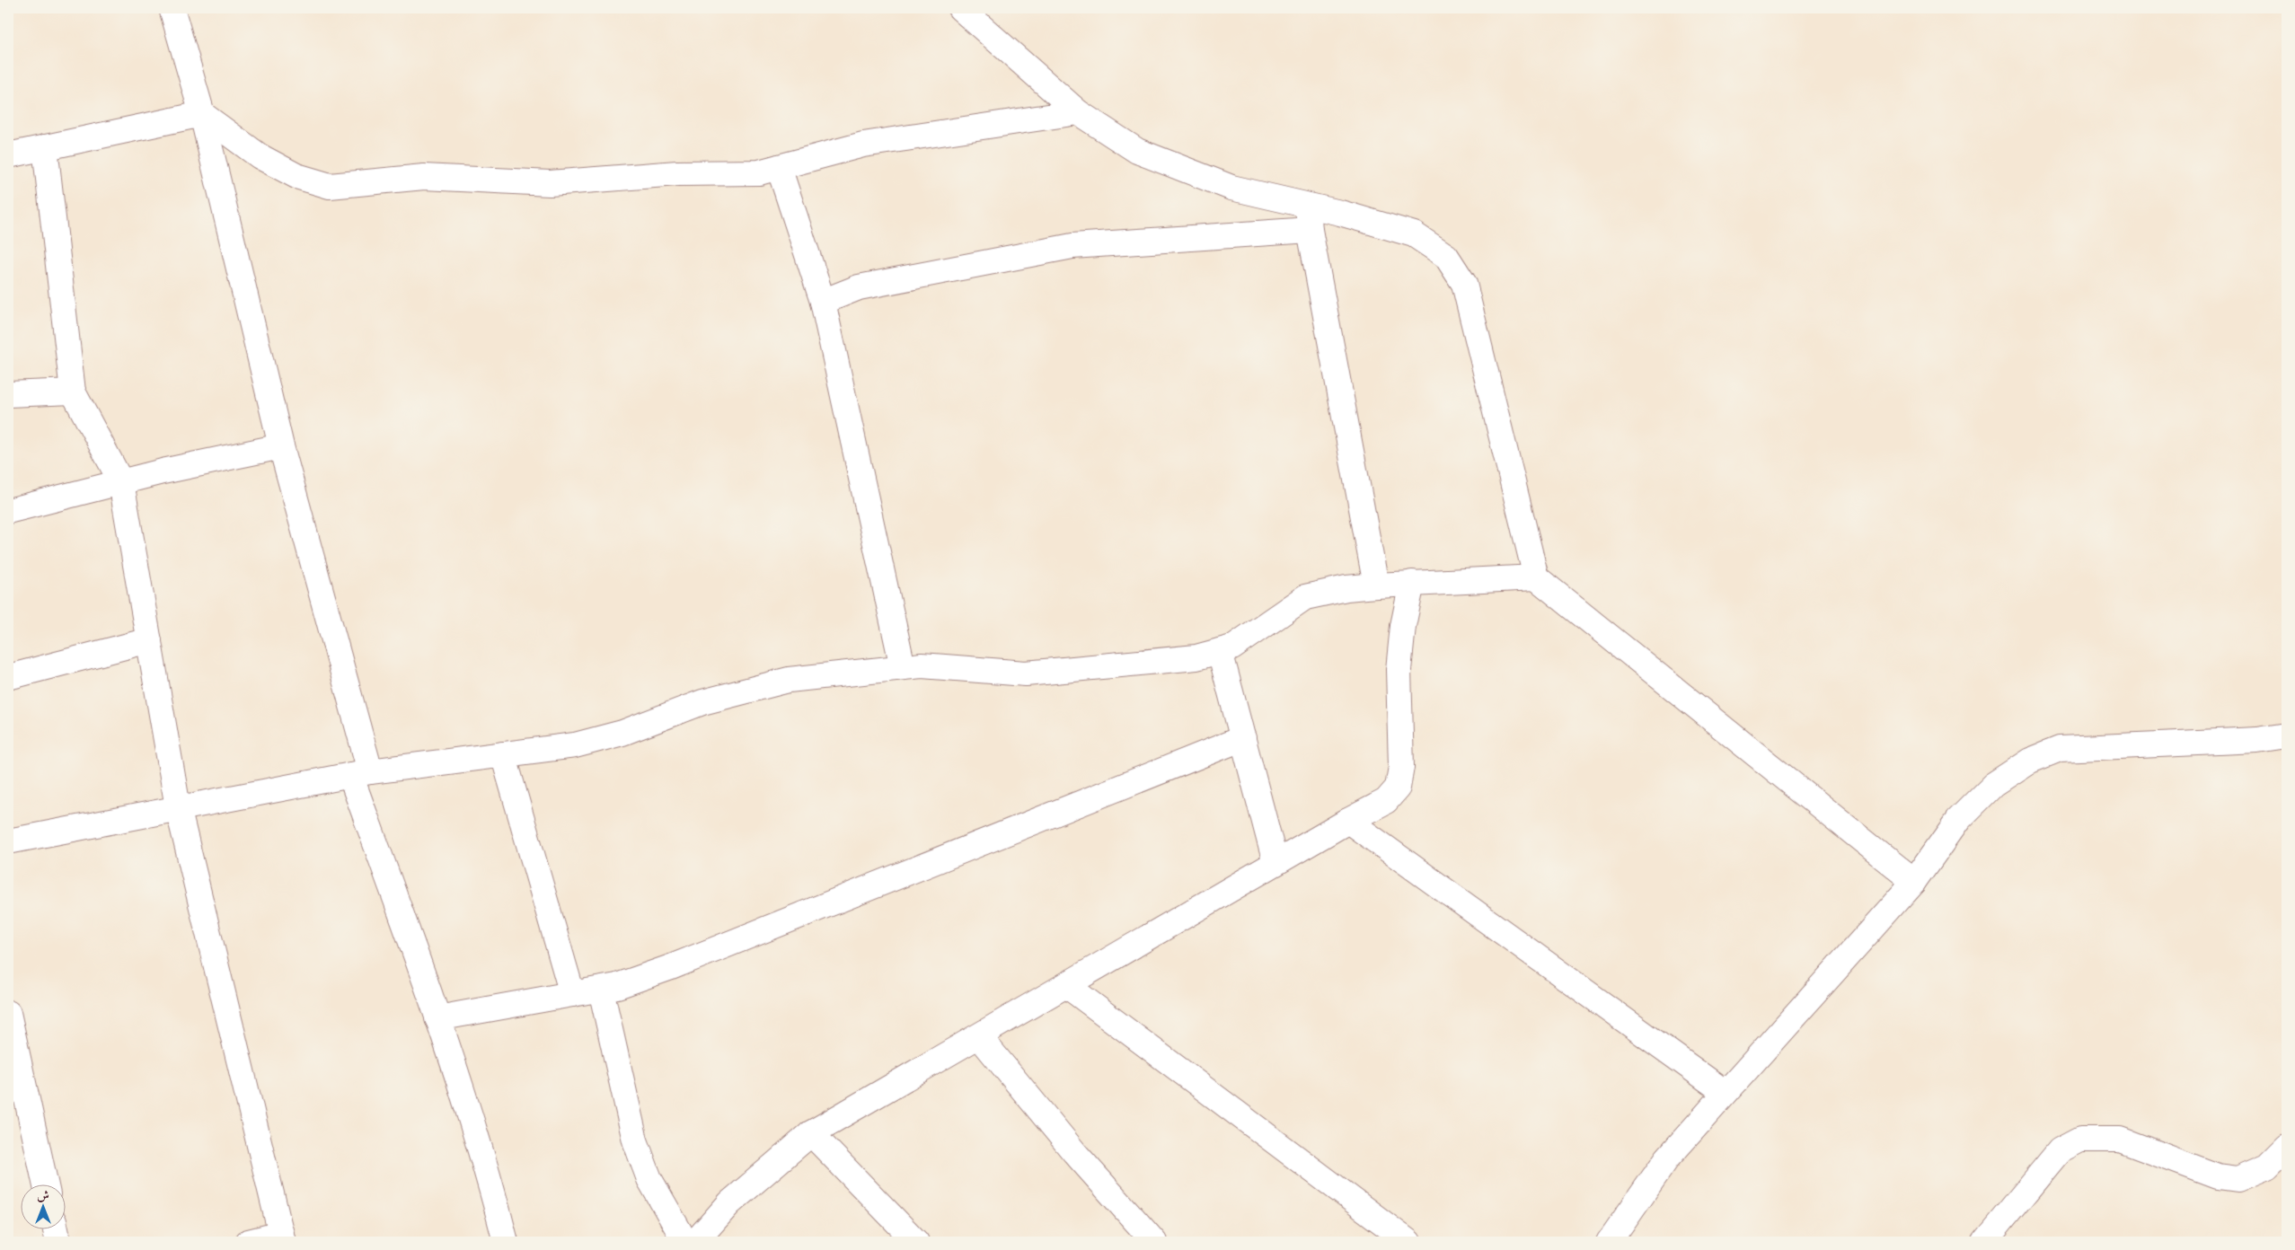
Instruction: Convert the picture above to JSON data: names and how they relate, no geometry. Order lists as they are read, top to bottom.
{
  "north": "top"
}
